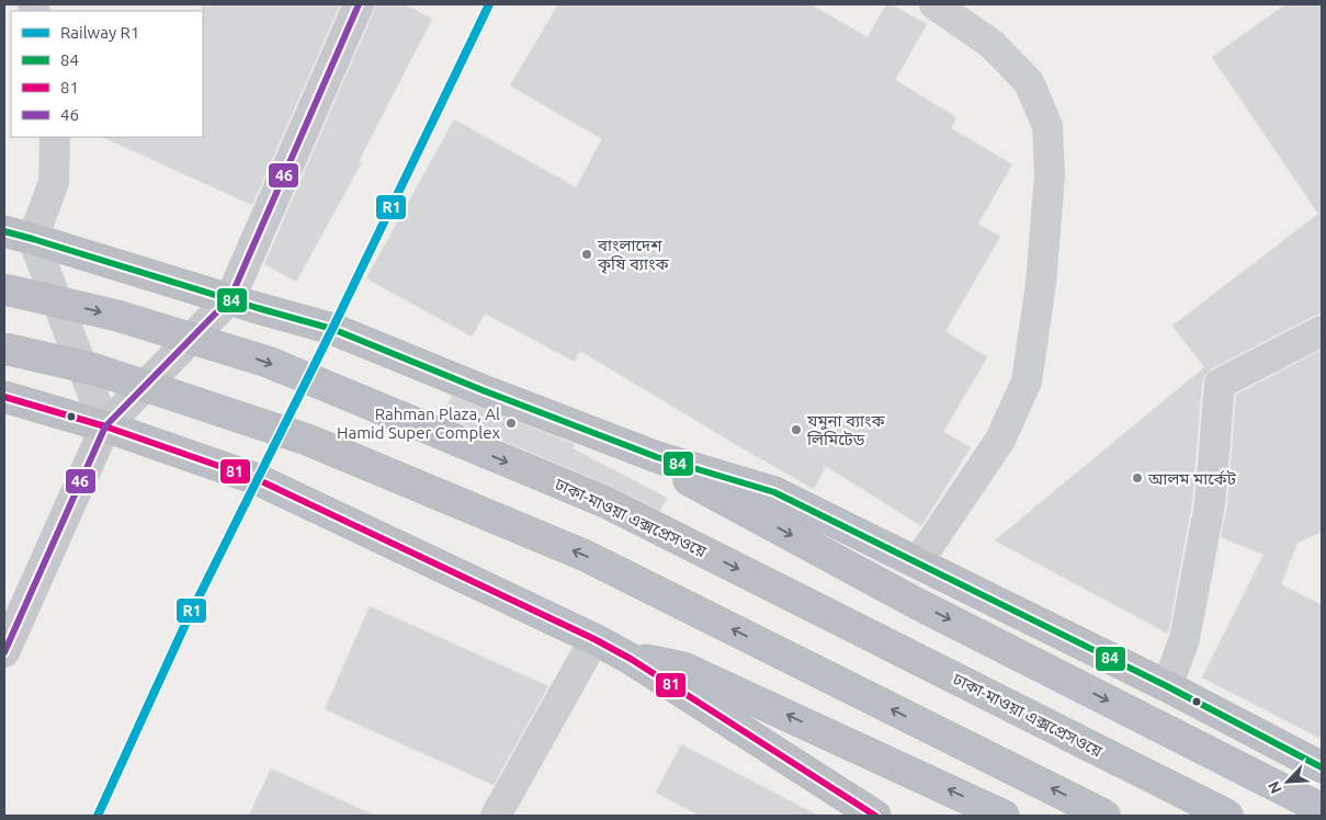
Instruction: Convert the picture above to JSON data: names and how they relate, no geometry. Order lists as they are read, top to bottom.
{
  "streets": {
    "highway": ["ঢাকা-মাওয়া এক্সপ্রেসওয়ে"]
  },
  "places": [
    "বাংলাদেশ কৃষি ব্যাংক",
    "Rahman Plaza, Al Hamid Super Complex",
    "যমুনা ব্যাংক লিমিটেড",
    "আলম মার্কেট"
  ],
  "lines": [
    "rail line R1",
    "transit line 46",
    "transit line 84",
    "transit line 81"
  ],
  "legend": [
    "Railway R1",
    "84",
    "81",
    "46"
  ],
  "north": "bottom left"
}
